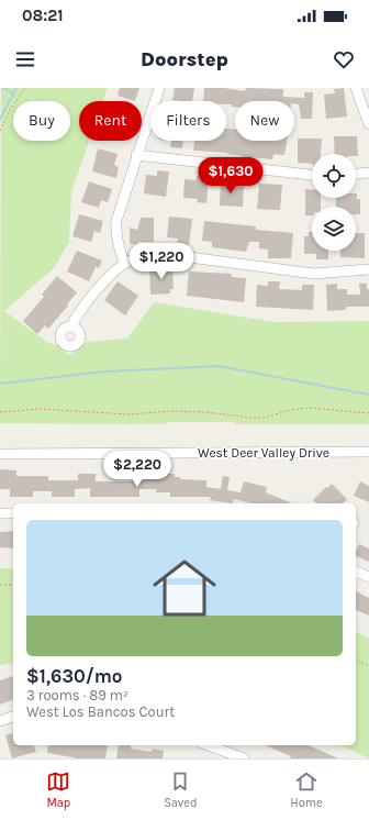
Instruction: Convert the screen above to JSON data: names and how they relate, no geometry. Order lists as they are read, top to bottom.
{
  "streets": {
    "street": ["West Deer Valley Drive"]
  },
  "page": {
    "status": "08:21",
    "header": "Doorstep",
    "chip": [
      "Buy",
      "Rent",
      "Filters",
      "New"
    ],
    "price": ["$1,630", "$1,220", "$2,220"],
    "list": [
      {
        "name": "$1,630/mo",
        "note": "3 rooms · 89 m² · West Los Bancos Court"
      }
    ],
    "tabs": ["Map", "Saved", "Home"]
  }
}
